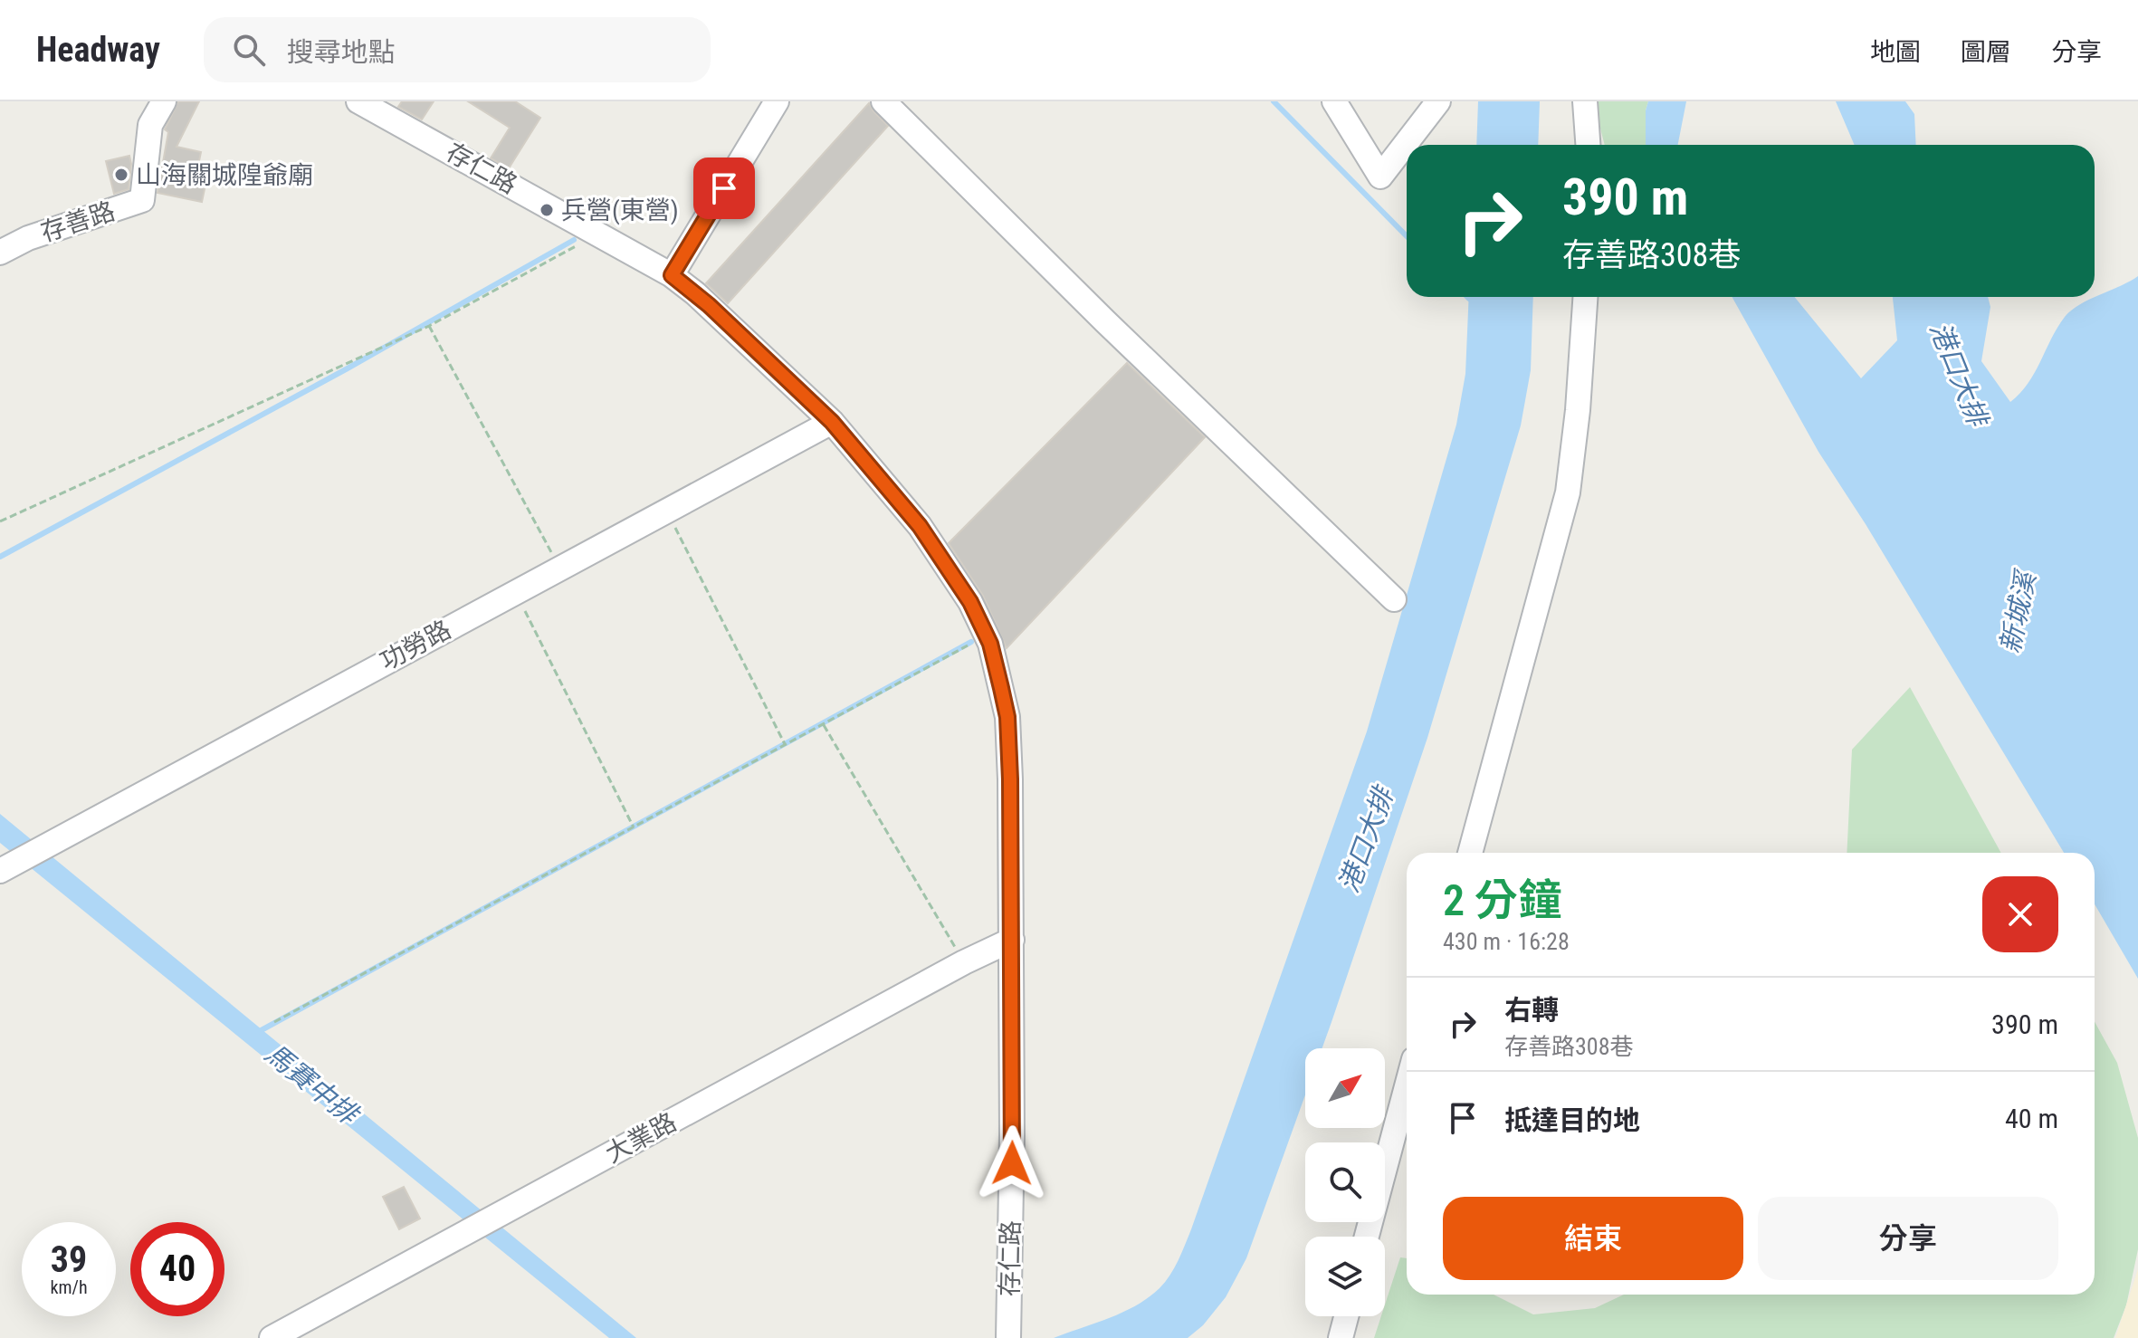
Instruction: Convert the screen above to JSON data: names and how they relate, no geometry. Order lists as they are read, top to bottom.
{
  "streets": {
    "street": [
      "存仁路",
      "存善路",
      "功勞路",
      "大業路"
    ]
  },
  "crossings": [
    ["存仁路", "功勞路"],
    ["存仁路", "大業路"]
  ],
  "water": ["港口大排", "新城溪", "馬賽中排"],
  "places": ["山海關城隍爺廟", "兵營(東營)"],
  "north": "top right",
  "page": {
    "header": "Headway",
    "search": "搜尋地點",
    "nav": ["地圖", "圖層", "分享"],
    "turn": ["390 m", "存善路308巷"],
    "heading": ["2 分鐘", "430 m · 16:28"],
    "list": [
      {
        "name": "右轉",
        "note": "存善路308巷",
        "value": "390 m"
      },
      {
        "name": "抵達目的地",
        "value": "40 m"
      }
    ],
    "buttons": ["結束", "分享"],
    "speed": "39 km/h",
    "limit": "40"
  }
}
